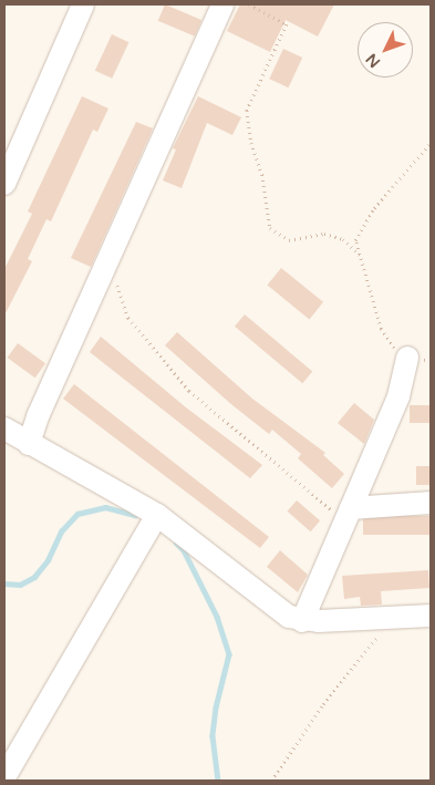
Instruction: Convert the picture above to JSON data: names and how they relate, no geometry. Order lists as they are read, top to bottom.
{
  "north": "bottom left"
}
